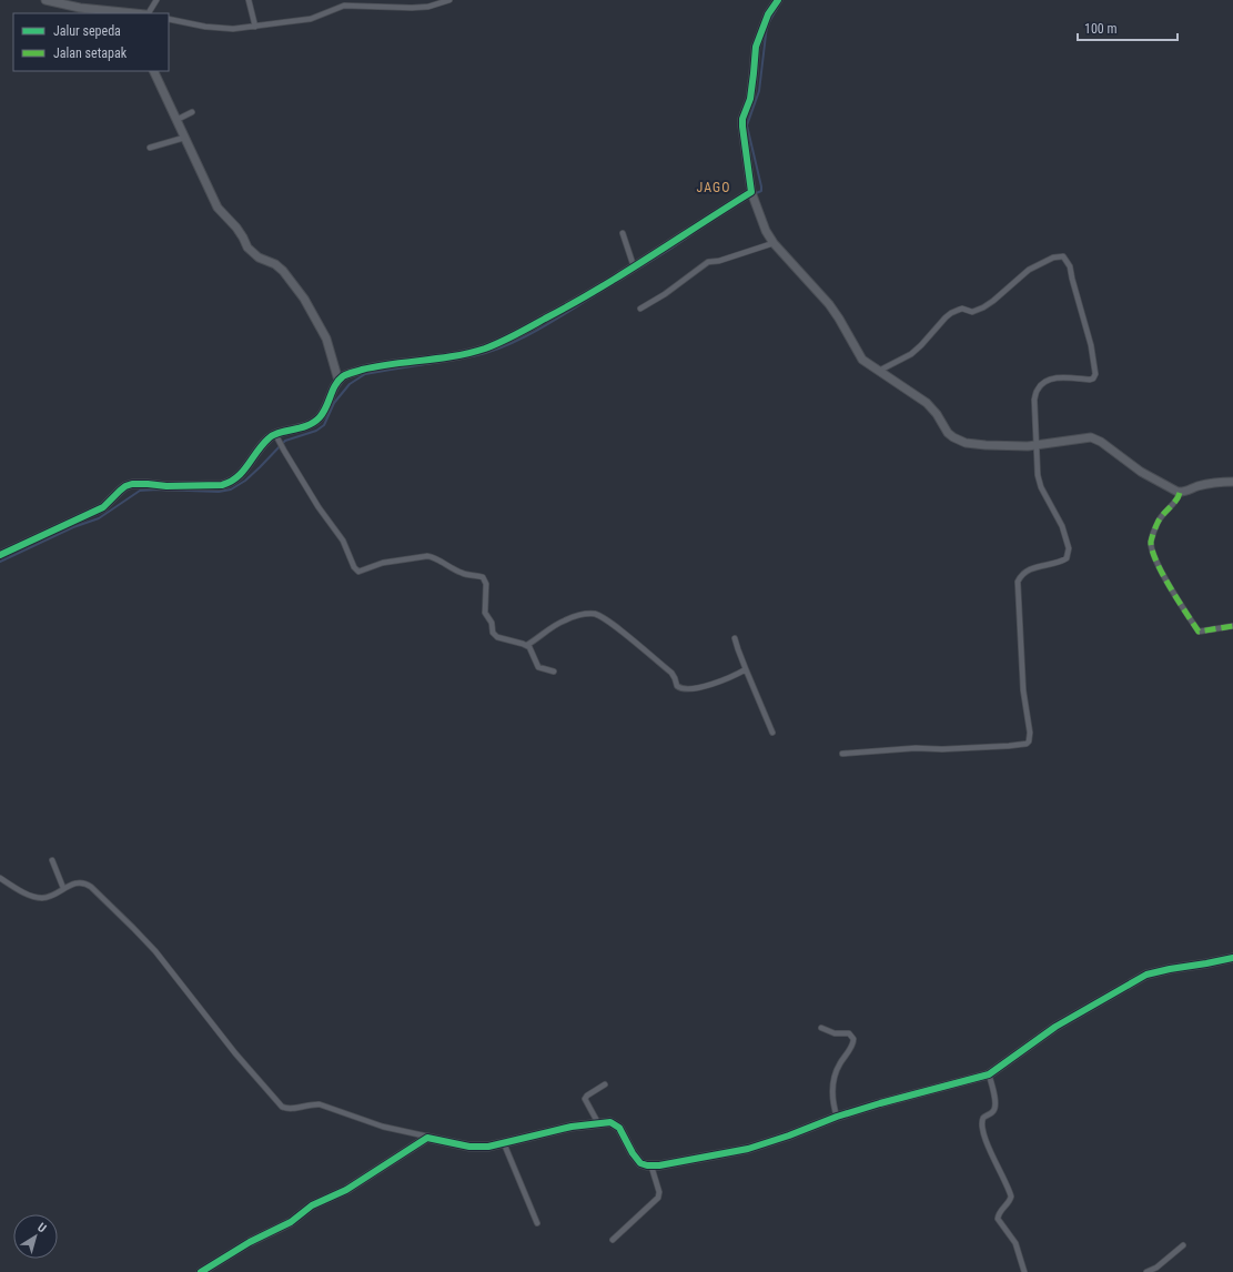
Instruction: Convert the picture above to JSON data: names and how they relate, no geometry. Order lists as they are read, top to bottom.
{
  "districts": ["JAGO"],
  "legend": ["Jalur sepeda", "Jalan setapak"],
  "scale_bar": "100 m",
  "north": "top right"
}
